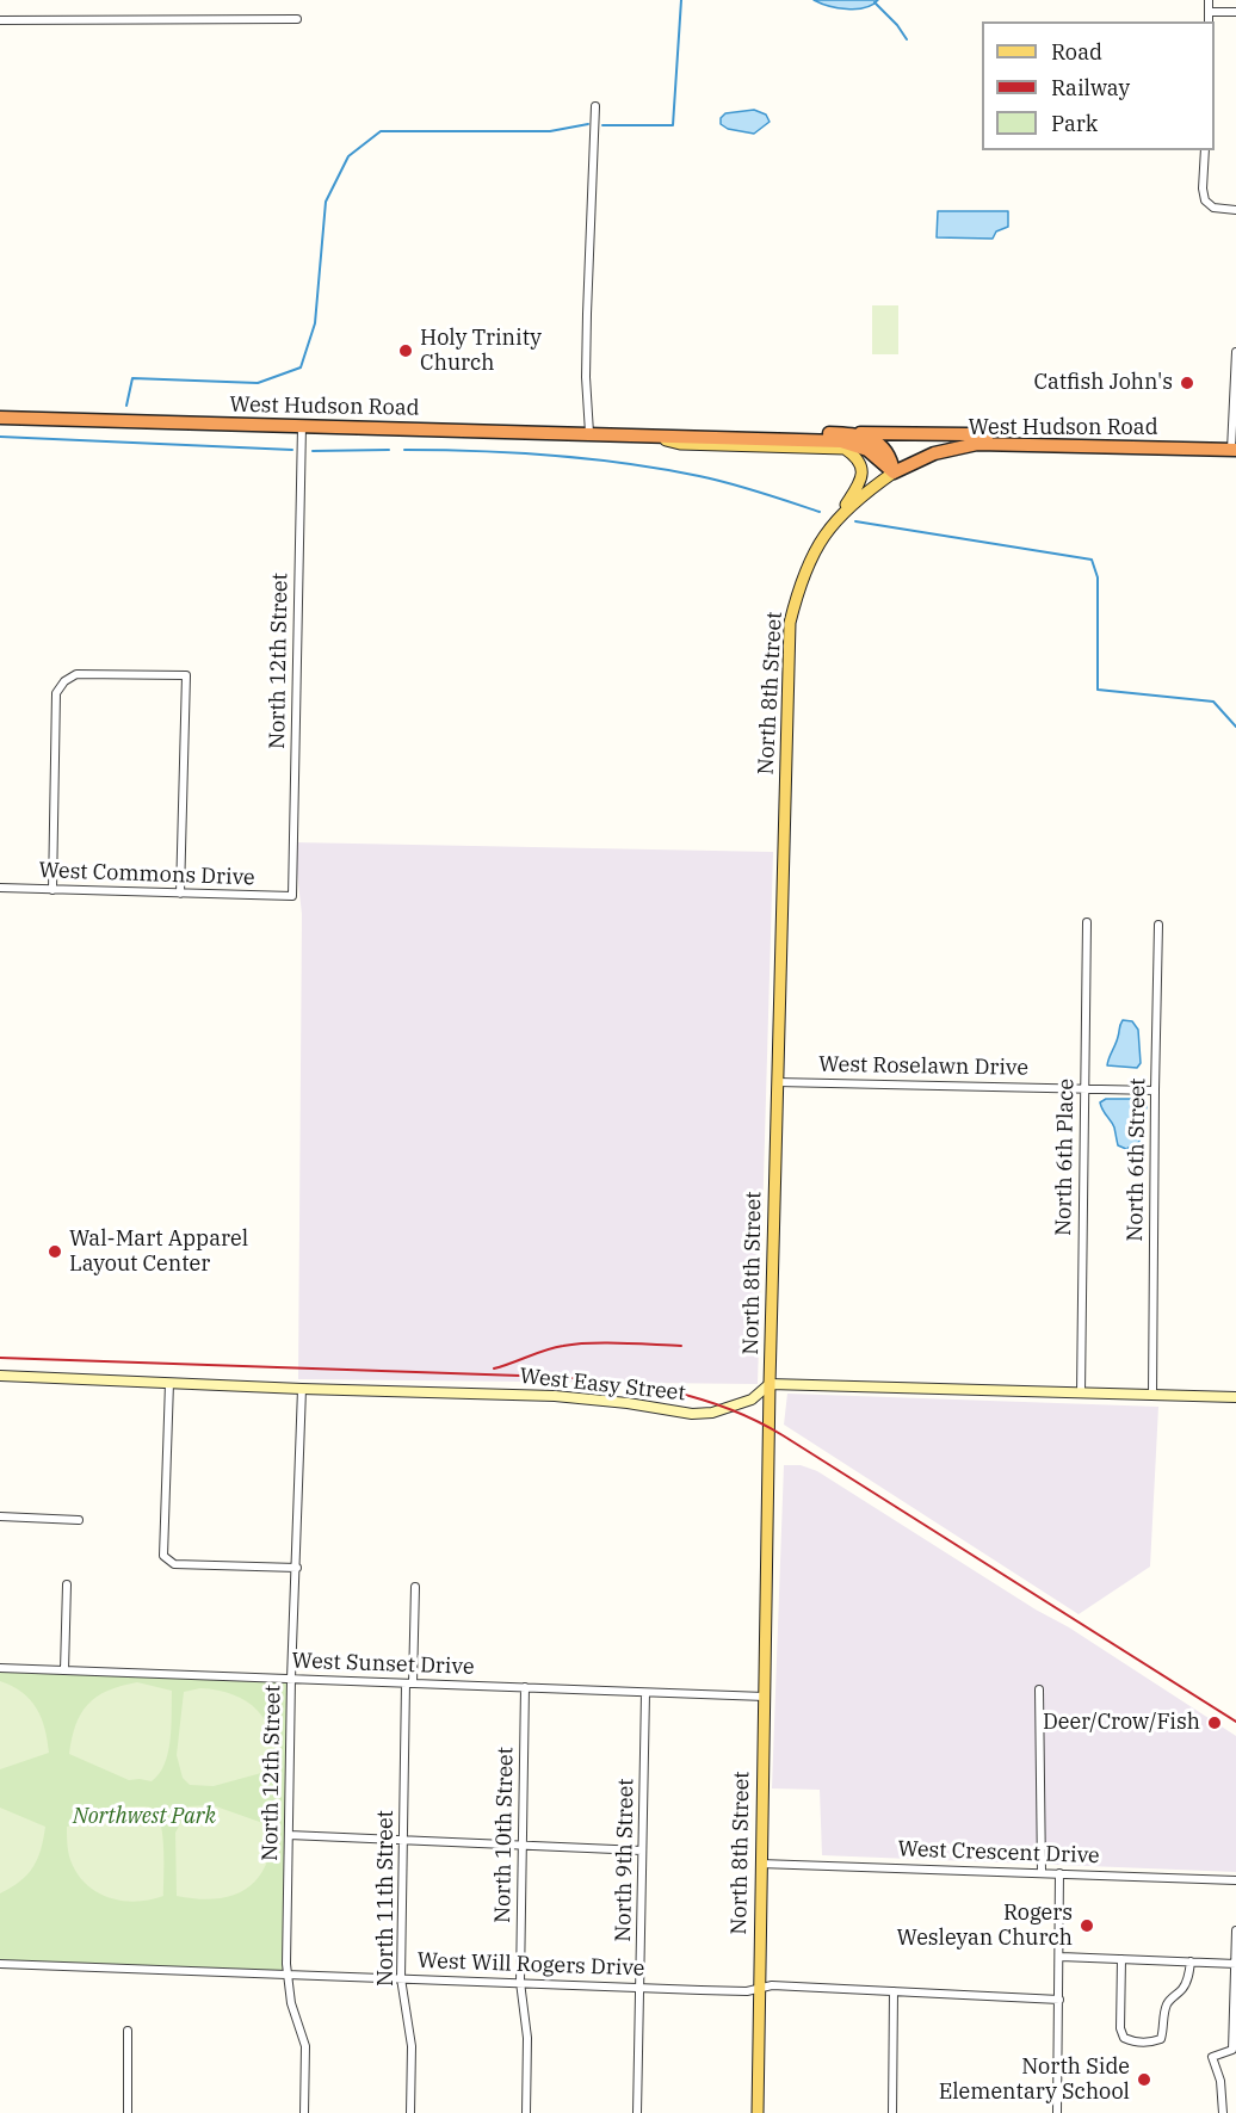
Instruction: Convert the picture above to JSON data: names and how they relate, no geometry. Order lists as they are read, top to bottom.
{
  "streets": {
    "highway": ["West Hudson Road"],
    "main road": ["North 8th Street"],
    "street": [
      "North 12th Street",
      "West Commons Drive",
      "West Roselawn Drive",
      "North 6th Place",
      "North 6th Street",
      "West Easy Street",
      "West Sunset Drive",
      "North 10th Street",
      "West Crescent Drive",
      "North 9th Street",
      "North 11th Street",
      "West Will Rogers Drive"
    ]
  },
  "crossings": [
    ["West Hudson Road", "North 12th Street"],
    ["West Hudson Road", "North 8th Street"],
    ["North 12th Street", "West Commons Drive"],
    ["North 12th Street", "West Easy Street"],
    ["North 12th Street", "West Sunset Drive"],
    ["North 12th Street", "West Will Rogers Drive"],
    ["North 8th Street", "West Roselawn Drive"],
    ["North 8th Street", "West Easy Street"],
    ["North 8th Street", "West Sunset Drive"],
    ["North 8th Street", "West Crescent Drive"],
    ["North 8th Street", "West Will Rogers Drive"],
    ["West Roselawn Drive", "North 6th Place"],
    ["West Roselawn Drive", "North 6th Street"],
    ["West Sunset Drive", "North 10th Street"],
    ["West Sunset Drive", "North 9th Street"],
    ["West Sunset Drive", "North 11th Street"],
    ["North 10th Street", "West Will Rogers Drive"],
    ["North 9th Street", "West Will Rogers Drive"],
    ["North 11th Street", "West Will Rogers Drive"]
  ],
  "parks": ["Northwest Park"],
  "places": [
    "Holy Trinity Church",
    "Catfish John's",
    "Wal-Mart Apparel Layout Center",
    "Deer/Crow/Fish",
    "Rogers Wesleyan Church",
    "North Side Elementary School"
  ],
  "legend": ["Road", "Railway", "Park"]
}
